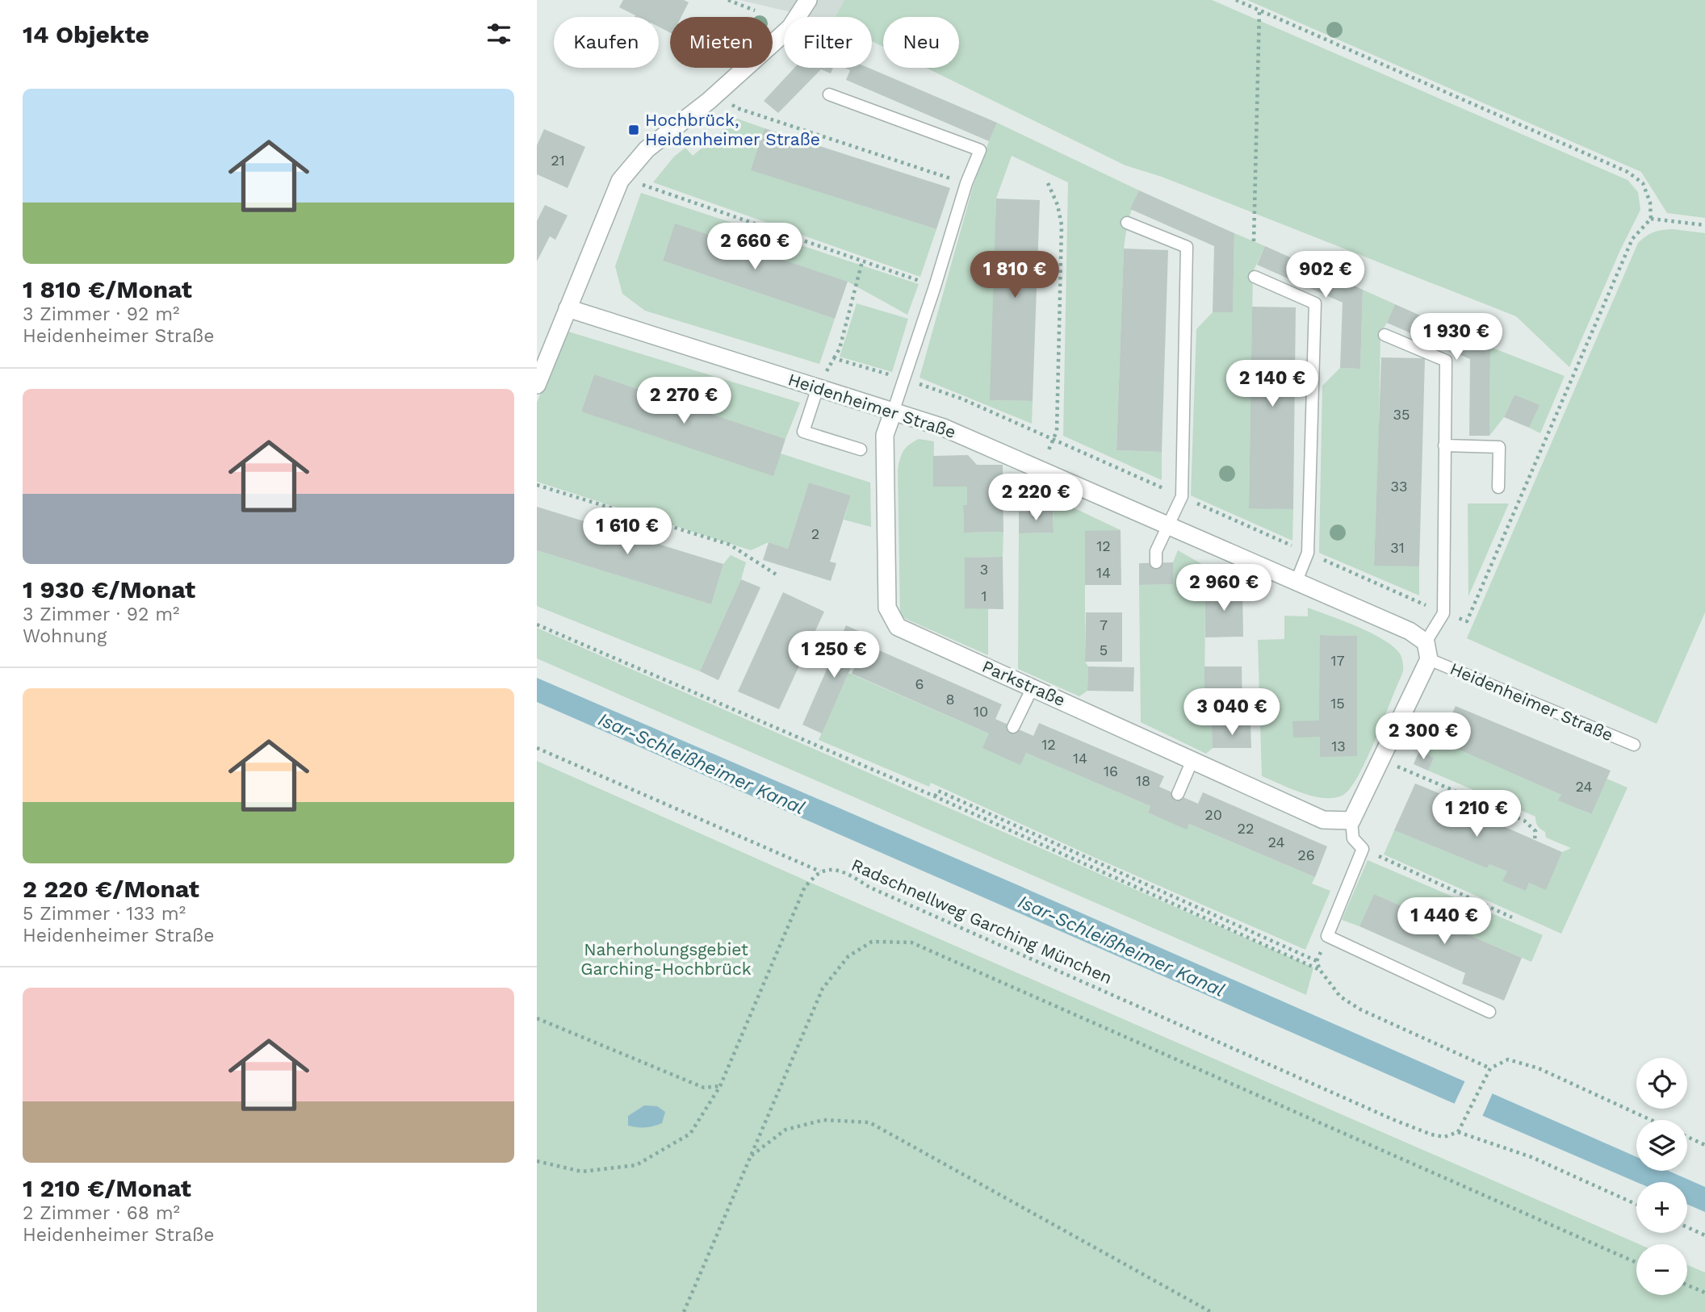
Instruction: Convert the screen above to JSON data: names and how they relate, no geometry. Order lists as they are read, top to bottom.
{
  "streets": {
    "street": ["Heidenheimer Straße", "Parkstraße"],
    "path": ["Radschnellweg Garching München"]
  },
  "crossings": [
    ["Heidenheimer Straße", "Parkstraße"]
  ],
  "water": ["Isar-Schleißheimer Kanal"],
  "parks": ["Naherholungsgebiet Garching-Hochbrück"],
  "places": {
    "transit": ["Hochbrück, Heidenheimer Straße"]
  },
  "house_numbers": [
    "21",
    "35",
    "33",
    "2",
    "12",
    "31",
    "3",
    "14",
    "1",
    "7",
    "5",
    "17",
    "6",
    "8",
    "15",
    "10",
    "12",
    "13",
    "14",
    "16",
    "18",
    "24",
    "20",
    "22",
    "24",
    "26"
  ],
  "page": {
    "heading": "14 Objekte",
    "chip": [
      "Kaufen",
      "Mieten",
      "Filter",
      "Neu"
    ],
    "list": [
      {
        "name": "1 810 €/Monat",
        "note": "3 Zimmer · 92 m² · Heidenheimer Straße"
      },
      {
        "name": "1 930 €/Monat",
        "note": "3 Zimmer · 92 m² · Wohnung"
      },
      {
        "name": "2 220 €/Monat",
        "note": "5 Zimmer · 133 m² · Heidenheimer Straße"
      },
      {
        "name": "1 210 €/Monat",
        "note": "2 Zimmer · 68 m² · Heidenheimer Straße"
      }
    ],
    "price": [
      "2 660 €",
      "1 810 €",
      "902 €",
      "1 930 €",
      "2 140 €",
      "2 270 €",
      "2 220 €",
      "1 610 €",
      "2 960 €",
      "1 250 €",
      "3 040 €",
      "2 300 €",
      "1 210 €",
      "1 440 €"
    ],
    "map_buttons": ["+", "−"]
  }
}
